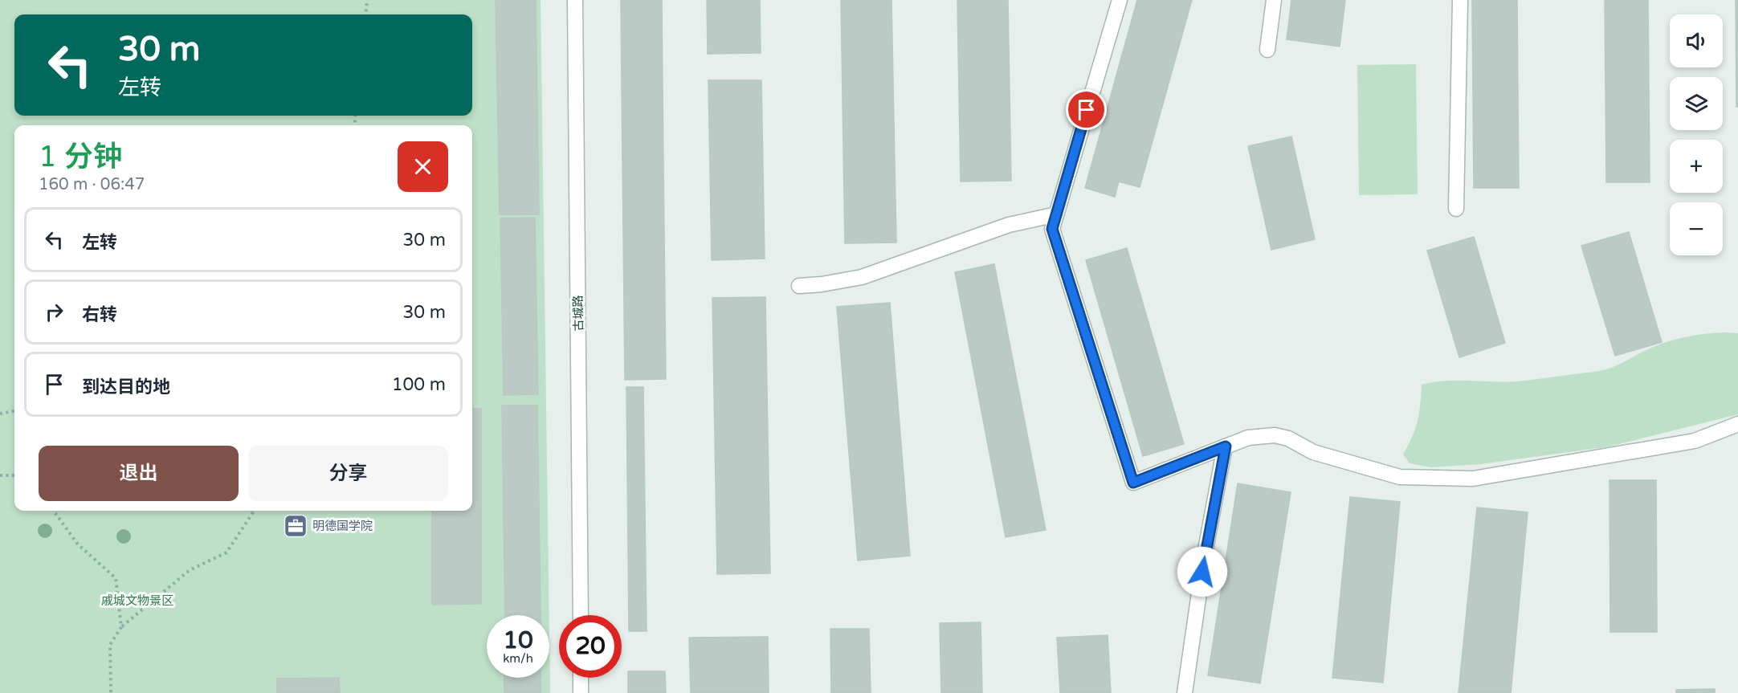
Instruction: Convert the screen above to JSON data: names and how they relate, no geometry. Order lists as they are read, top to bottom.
{
  "streets": {
    "street": ["古城路"]
  },
  "parks": ["戚城文物景区"],
  "places": {
    "office": ["明德国学院"]
  },
  "page": {
    "map_buttons": ["+", "−"],
    "turn": ["30 m", "左转"],
    "heading": ["1 分钟", "160 m · 06:47"],
    "list": [
      {
        "name": "左转",
        "value": "30 m"
      },
      {
        "name": "右转",
        "value": "30 m"
      },
      {
        "name": "到达目的地",
        "value": "100 m"
      }
    ],
    "buttons": ["退出", "分享"],
    "speed": "10 km/h",
    "limit": "20"
  }
}
